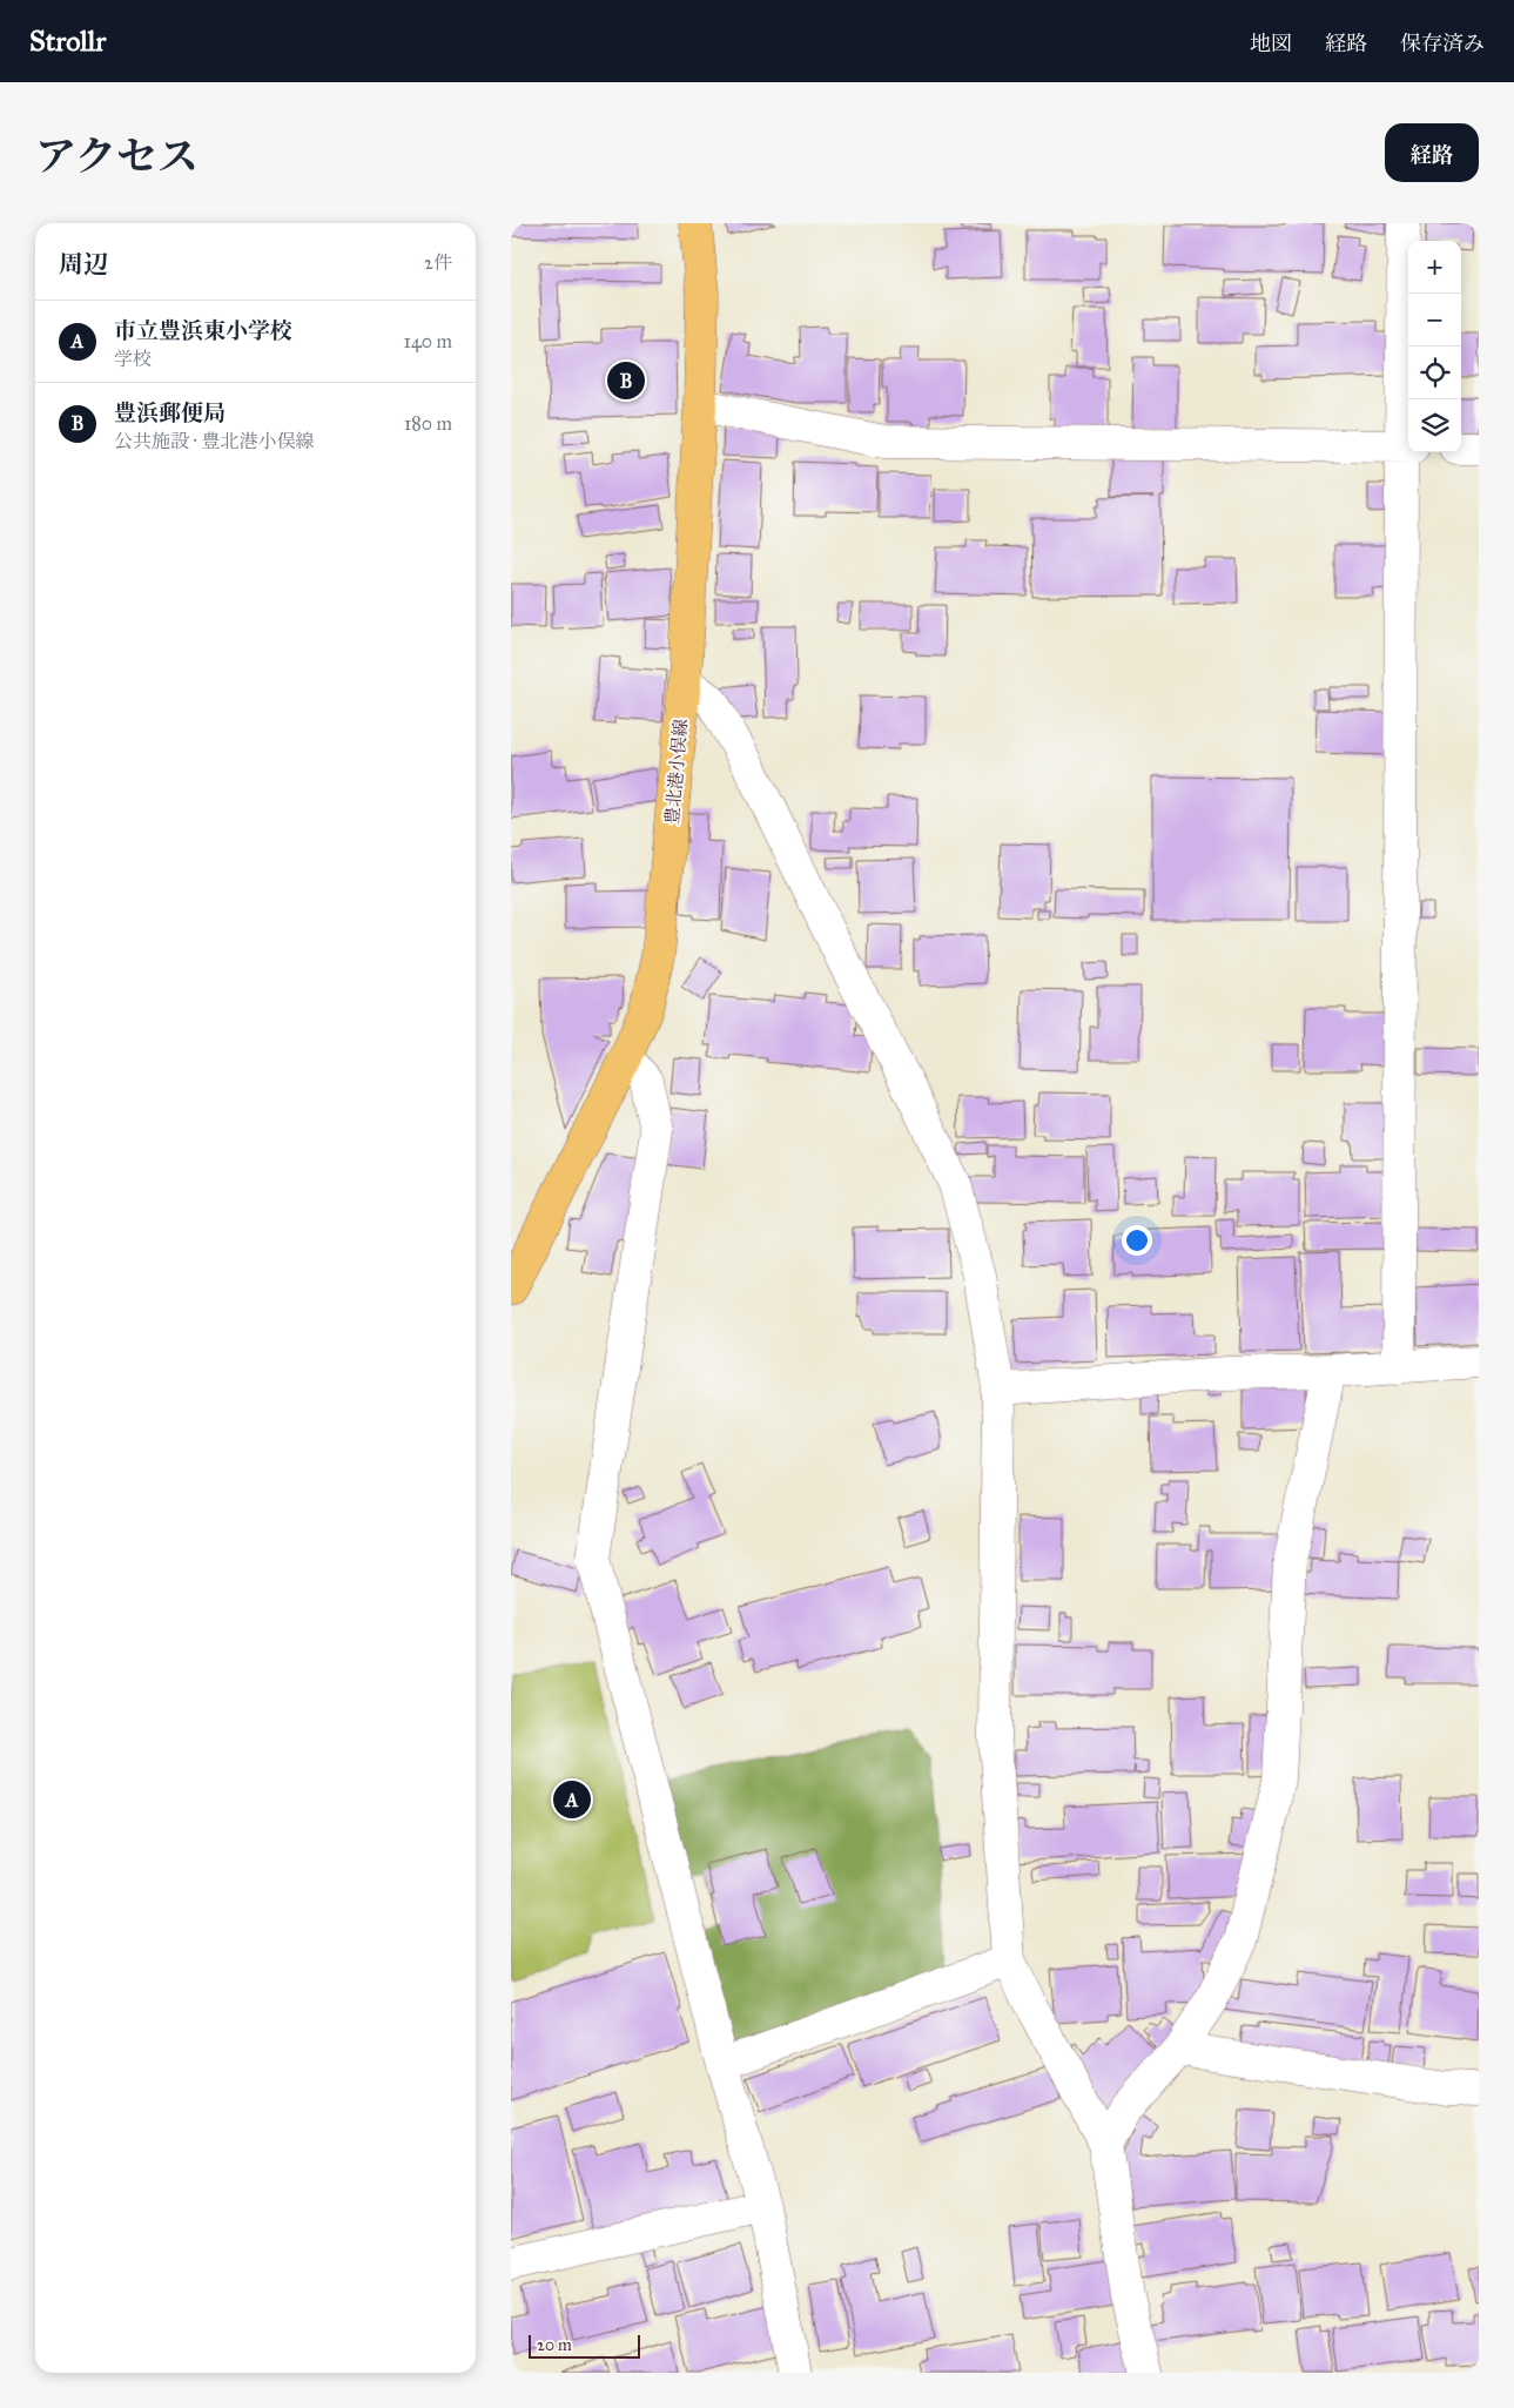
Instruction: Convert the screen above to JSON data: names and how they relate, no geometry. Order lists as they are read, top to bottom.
{
  "streets": {
    "main road": ["豊北港小俣線"]
  },
  "scale_bar": "20 m",
  "page": {
    "header": "Strollr",
    "nav": ["地図", "経路", "保存済み"],
    "title": "アクセス",
    "buttons": "経路",
    "heading": ["周辺", "2件"],
    "map_buttons": ["+", "−"],
    "list": [
      {
        "mark": "A",
        "name": "市立豊浜東小学校",
        "note": "学校",
        "value": "140 m"
      },
      {
        "mark": "B",
        "name": "豊浜郵便局",
        "note": "公共施設 · 豊北港小俣線",
        "value": "180 m"
      }
    ],
    "pins": ["B", "A"],
    "scale": "20 m"
  }
}
